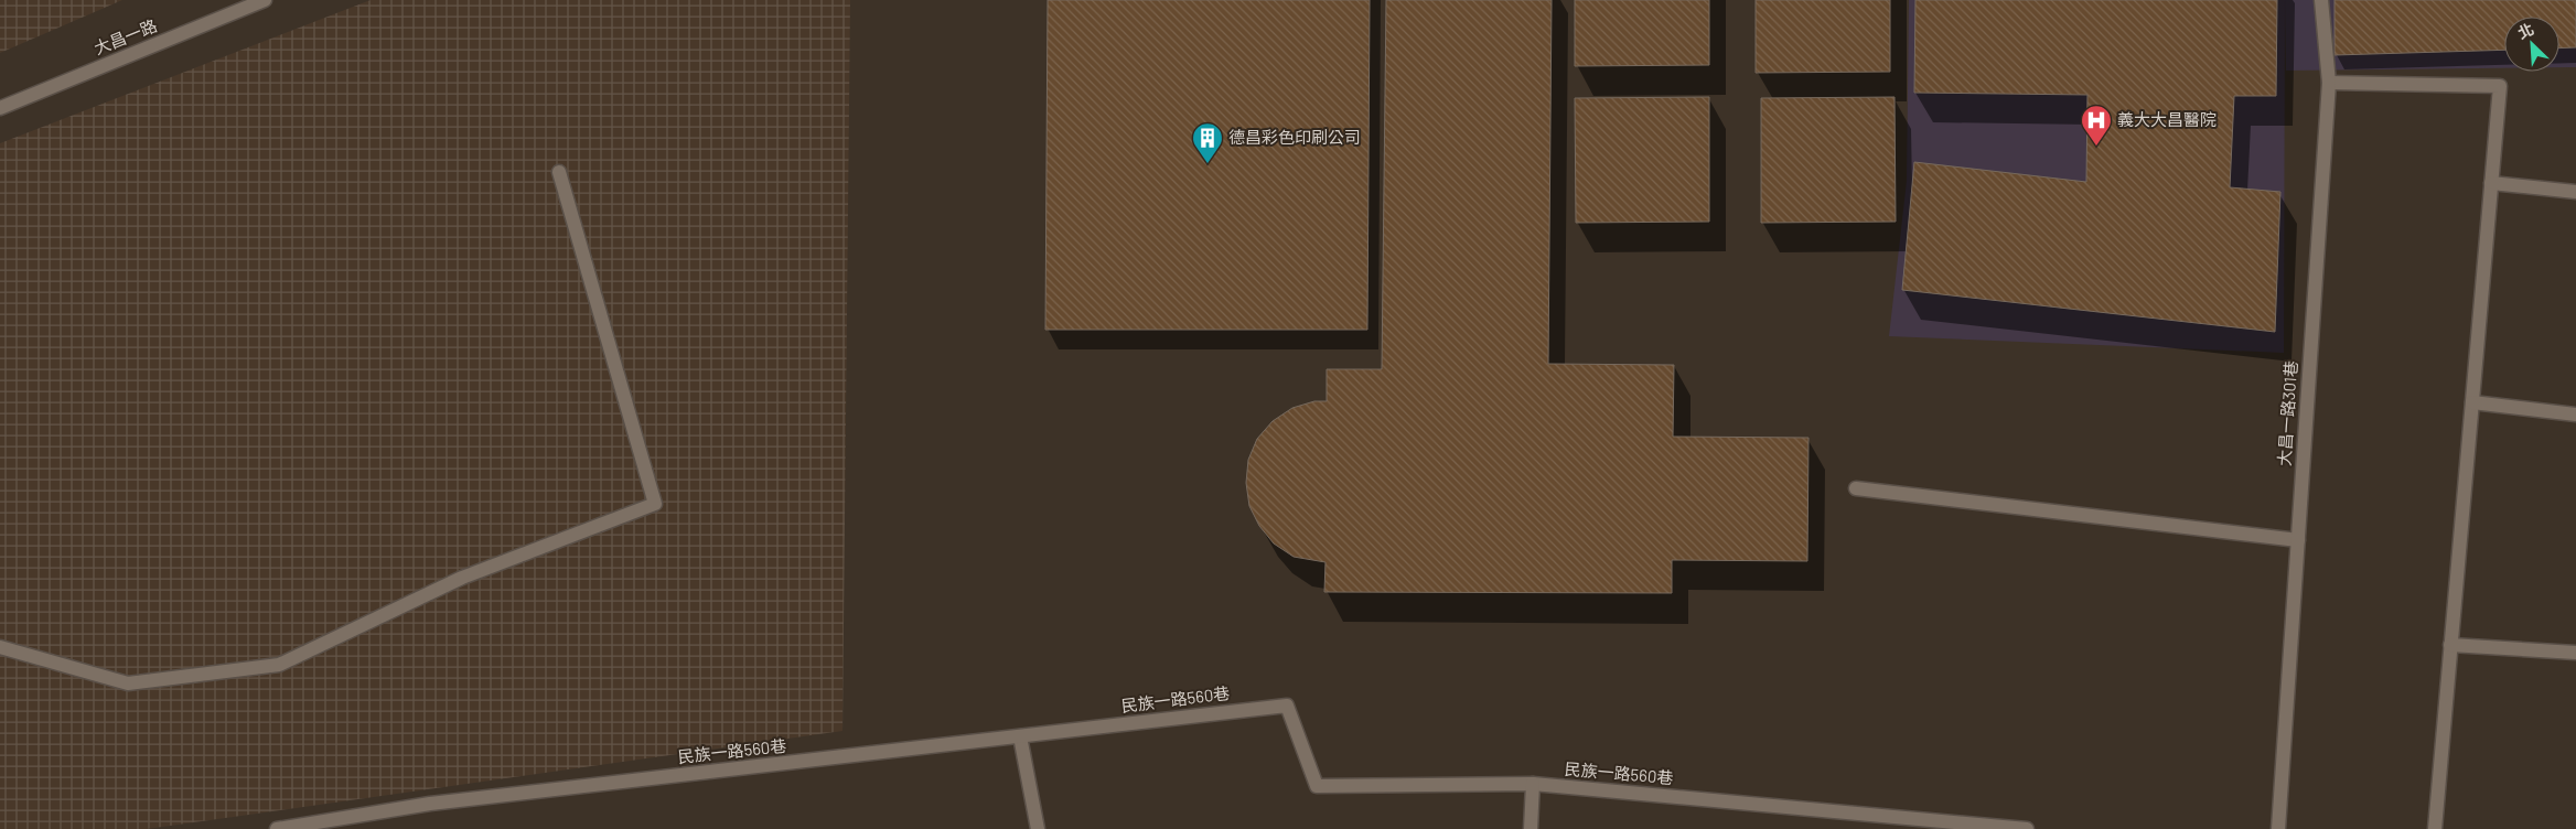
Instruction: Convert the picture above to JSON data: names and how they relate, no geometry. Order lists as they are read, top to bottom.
{
  "streets": {
    "street": ["大昌一路", "大昌一路301巷", "民族一路560巷"]
  },
  "places": {
    "hospital": ["義大大昌醫院"],
    "building": ["德昌彩色印刷公司"]
  },
  "north": "top left"
}
